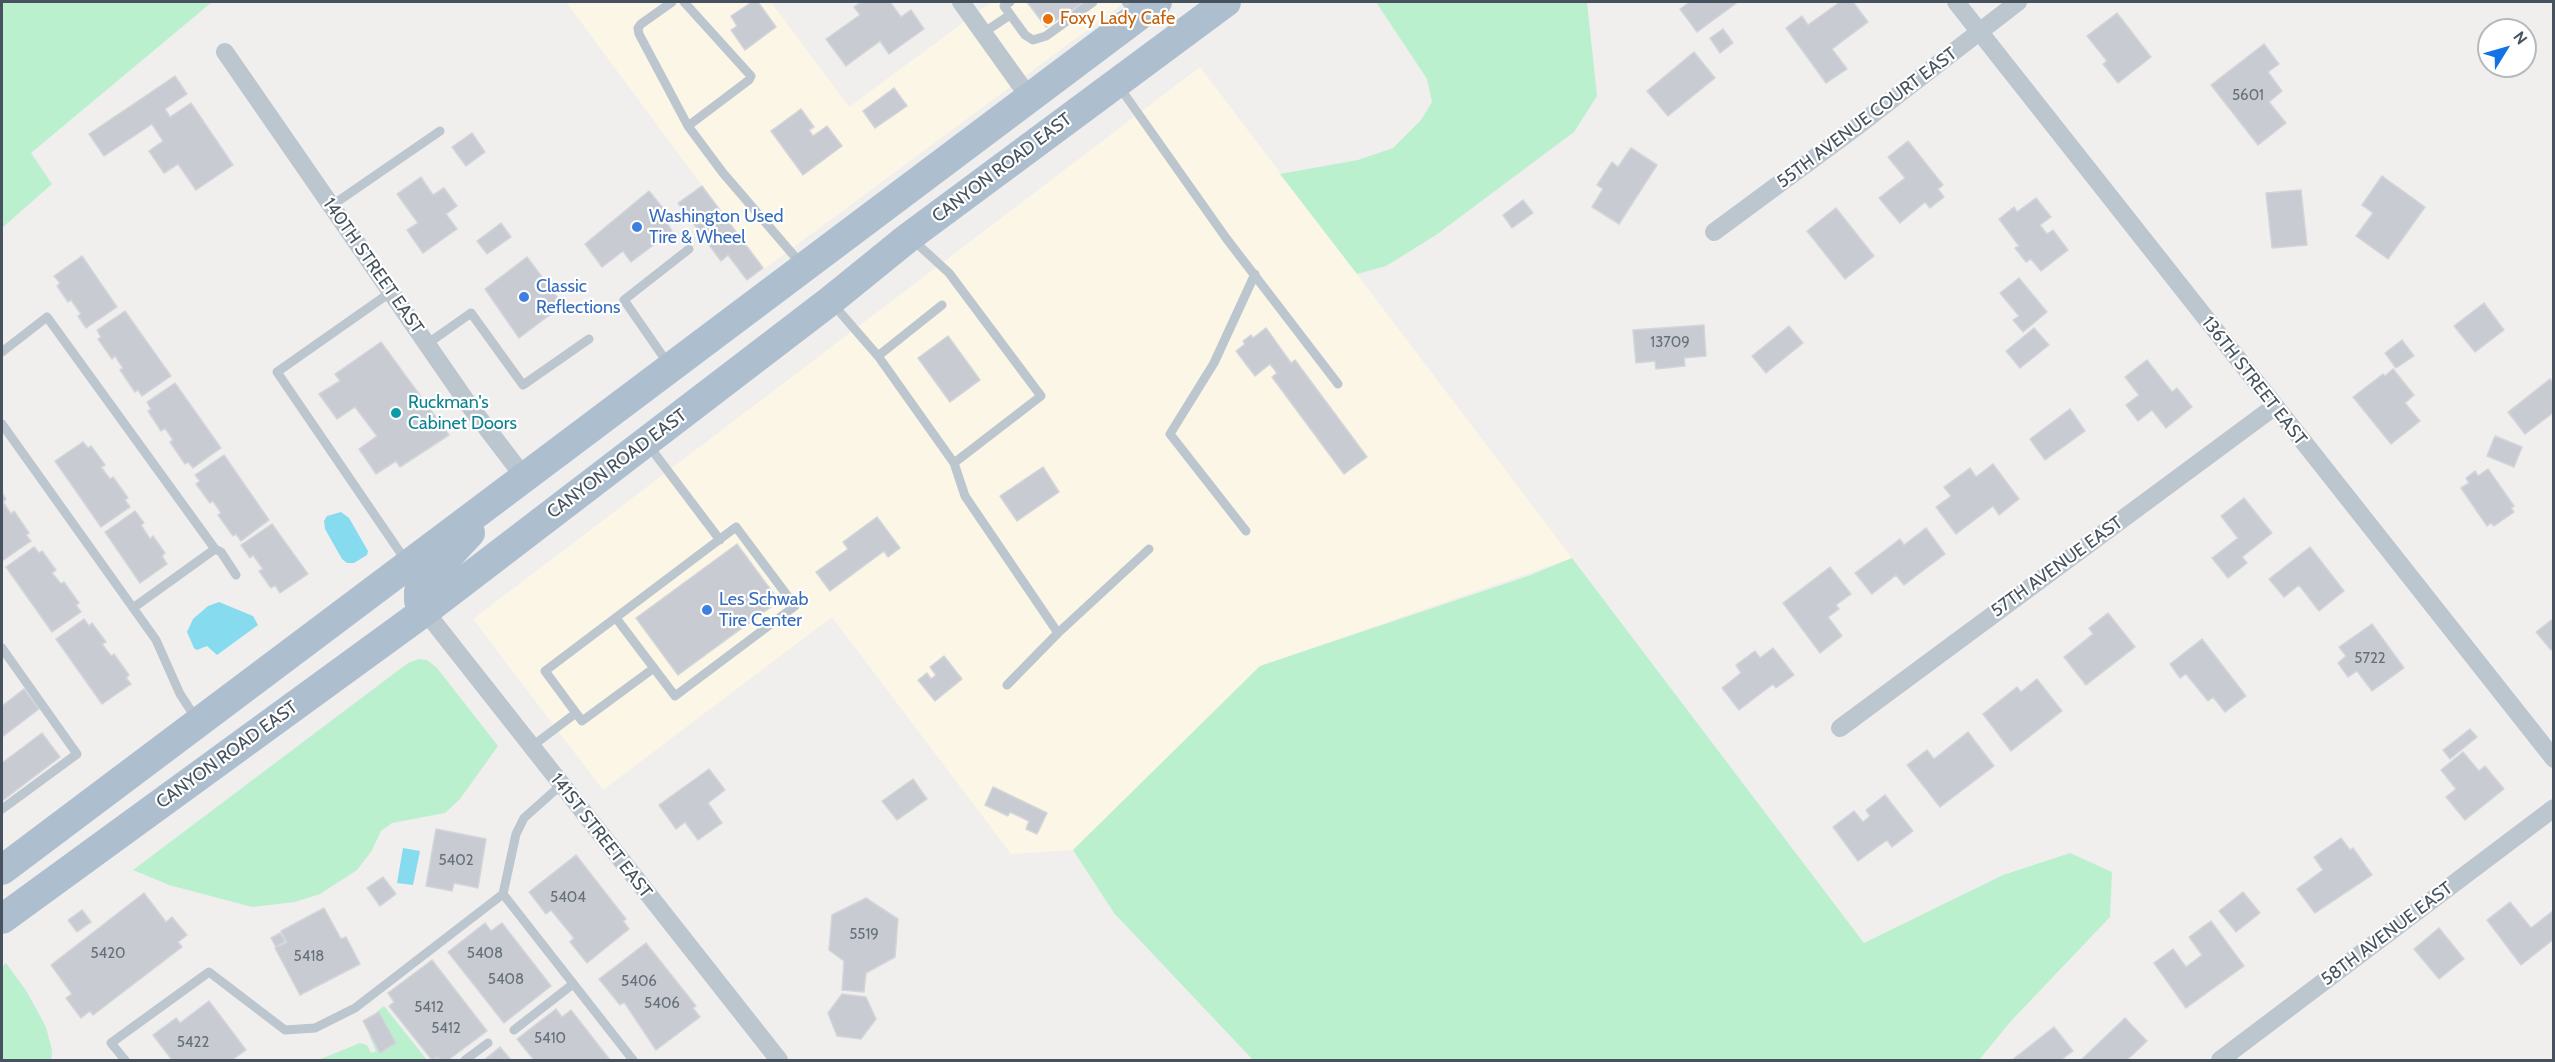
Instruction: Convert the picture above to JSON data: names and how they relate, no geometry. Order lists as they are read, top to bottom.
{
  "streets": {
    "main road": ["CANYON ROAD EAST"],
    "street": [
      "55TH AVENUE COURT EAST",
      "140TH STREET EAST",
      "136TH STREET EAST",
      "57TH AVENUE EAST",
      "141ST STREET EAST",
      "58TH AVENUE EAST"
    ]
  },
  "crossings": [
    ["55TH AVENUE COURT EAST", "136TH STREET EAST"],
    ["CANYON ROAD EAST", "141ST STREET EAST"],
    ["136TH STREET EAST", "57TH AVENUE EAST"]
  ],
  "places": [
    "Foxy Lady Cafe",
    "Washington Used Tire & Wheel",
    "Classic Reflections",
    "Ruckman's Cabinet Doors",
    "Les Schwab Tire Center"
  ],
  "house_numbers": [
    "5601",
    "13709",
    "5722",
    "5402",
    "5404",
    "5519",
    "5420",
    "5408",
    "5418",
    "5408",
    "5406",
    "5406",
    "5412",
    "5412",
    "5410",
    "5422"
  ],
  "north": "top right"
}
